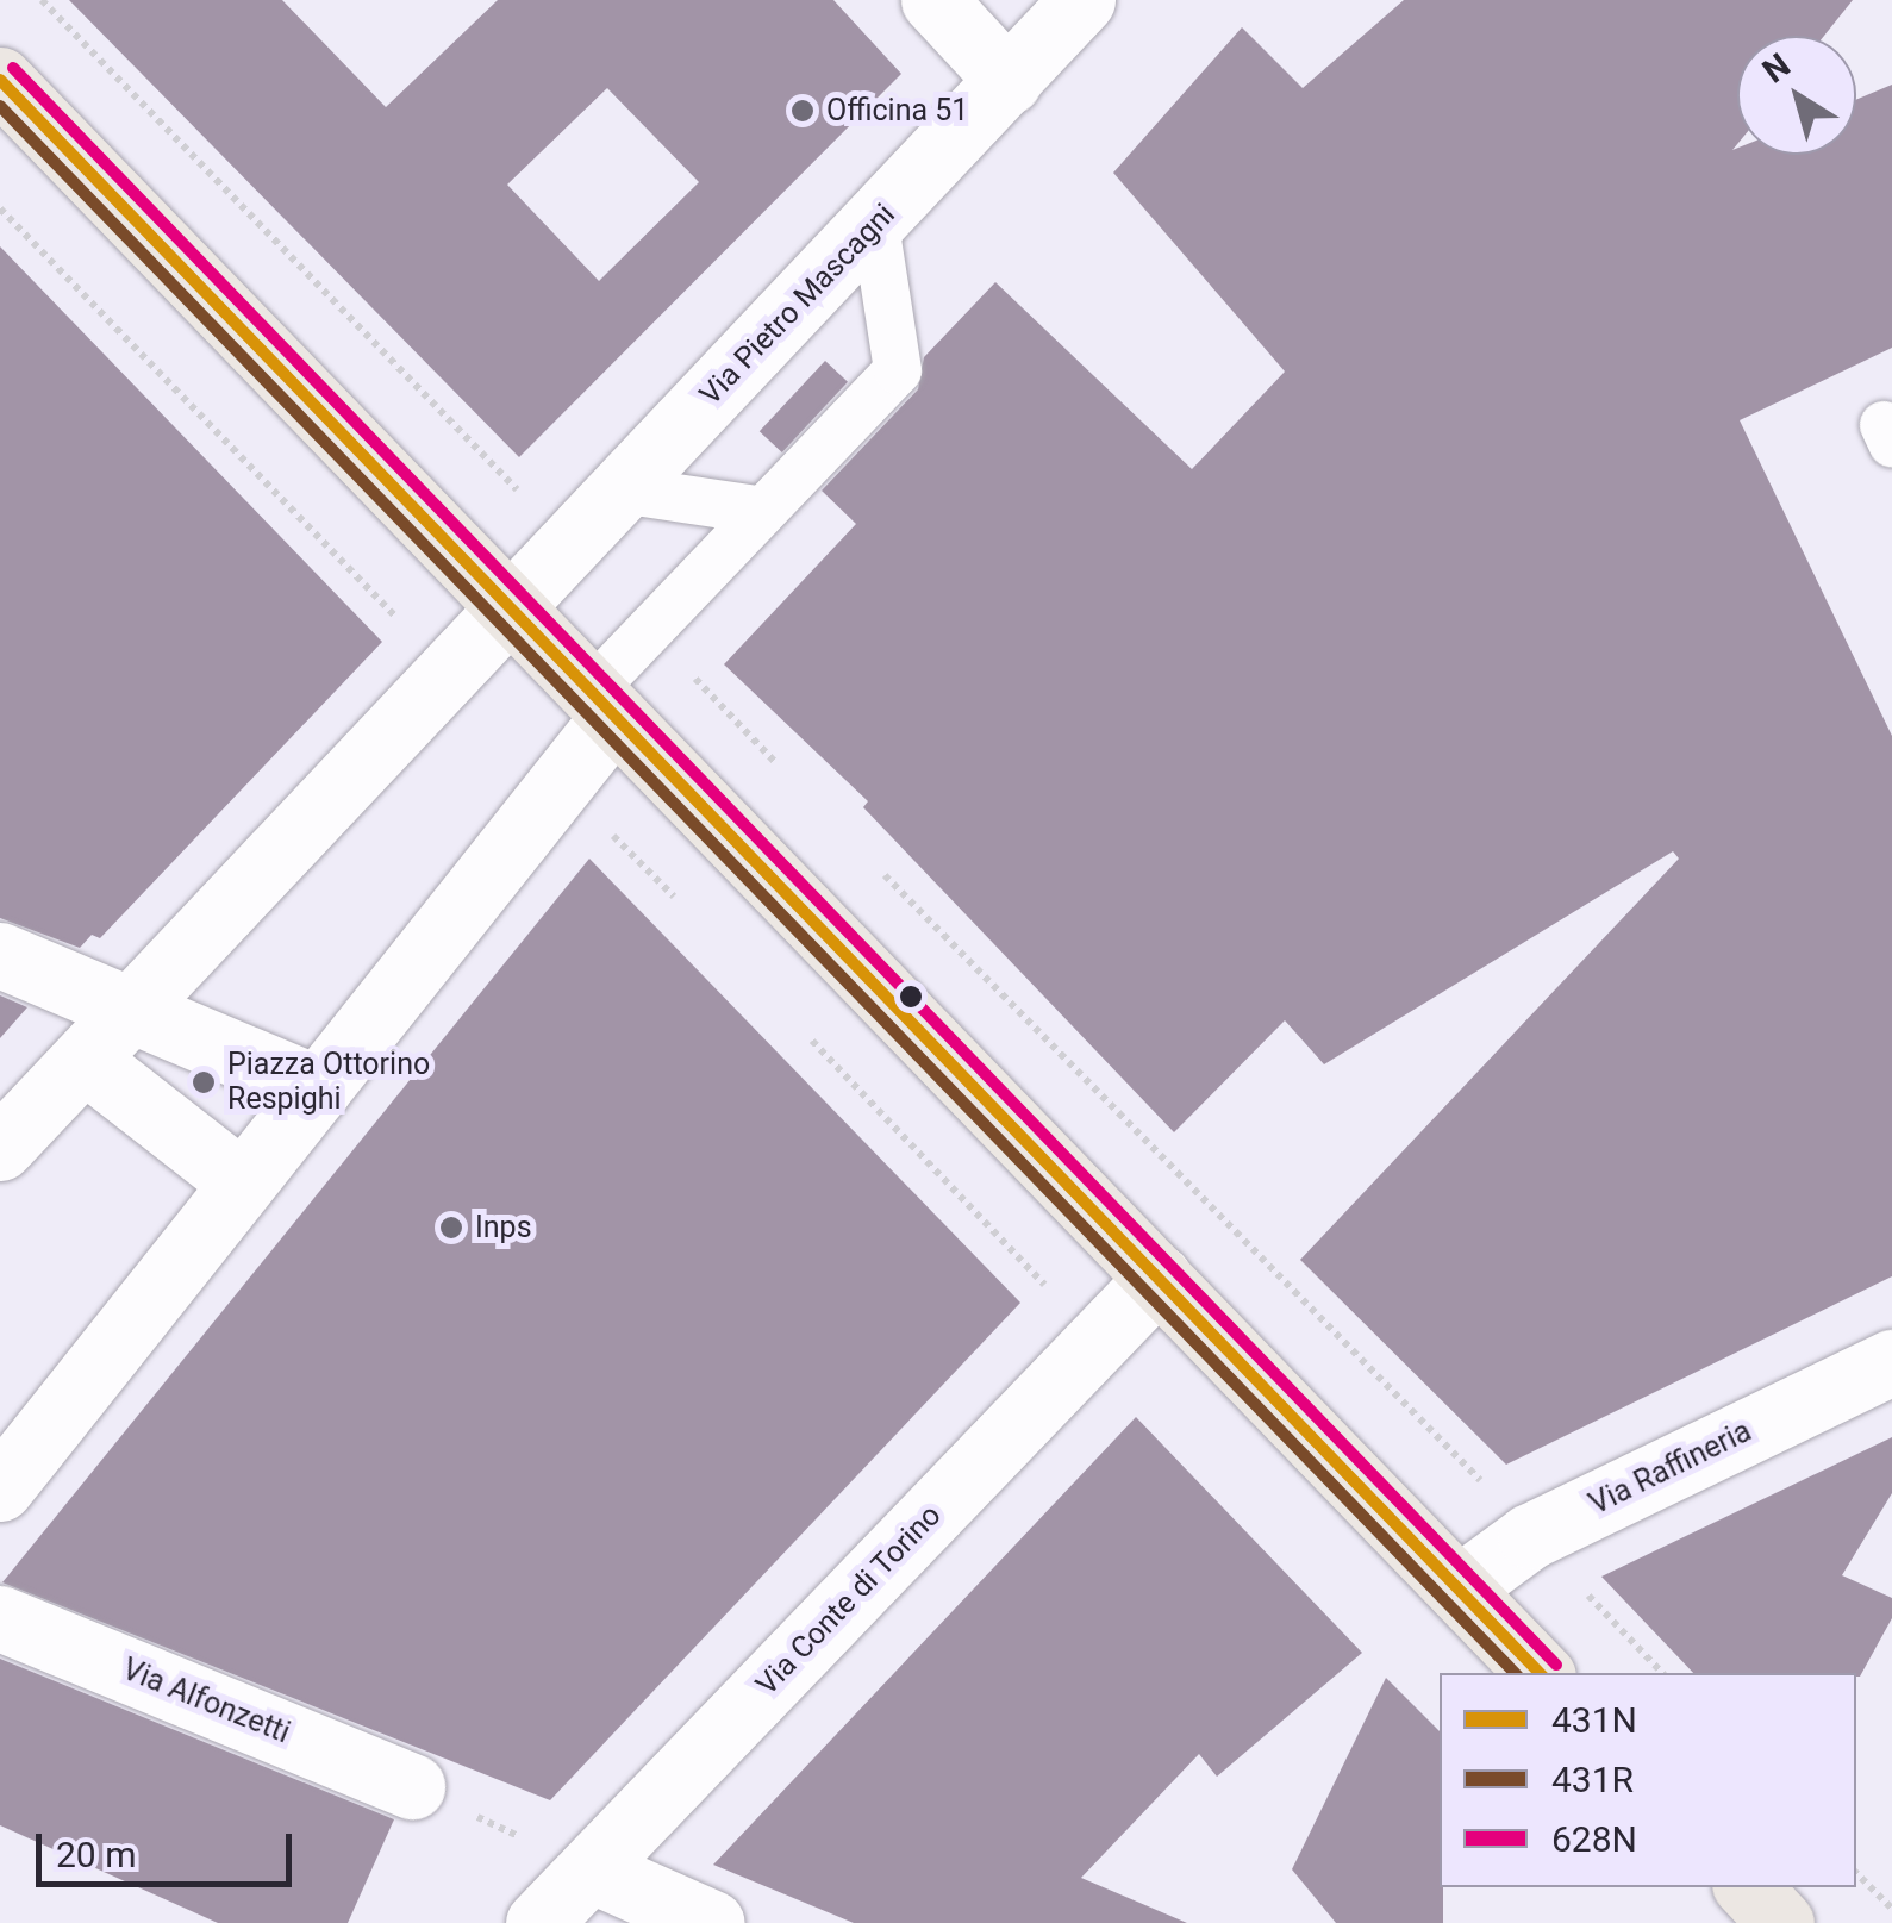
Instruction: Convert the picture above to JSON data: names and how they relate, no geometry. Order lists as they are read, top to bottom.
{
  "streets": {
    "street": [
      "Via Pietro Mascagni",
      "Via Raffineria",
      "Via Conte di Torino",
      "Via Alfonzetti"
    ]
  },
  "places": ["Officina 51", "Piazza Ottorino Respighi", "Inps"],
  "lines": ["transit line 628N", "transit line 431N", "transit line 431R"],
  "legend": ["431N", "431R", "628N"],
  "scale_bar": "20 m",
  "north": "top left"
}
